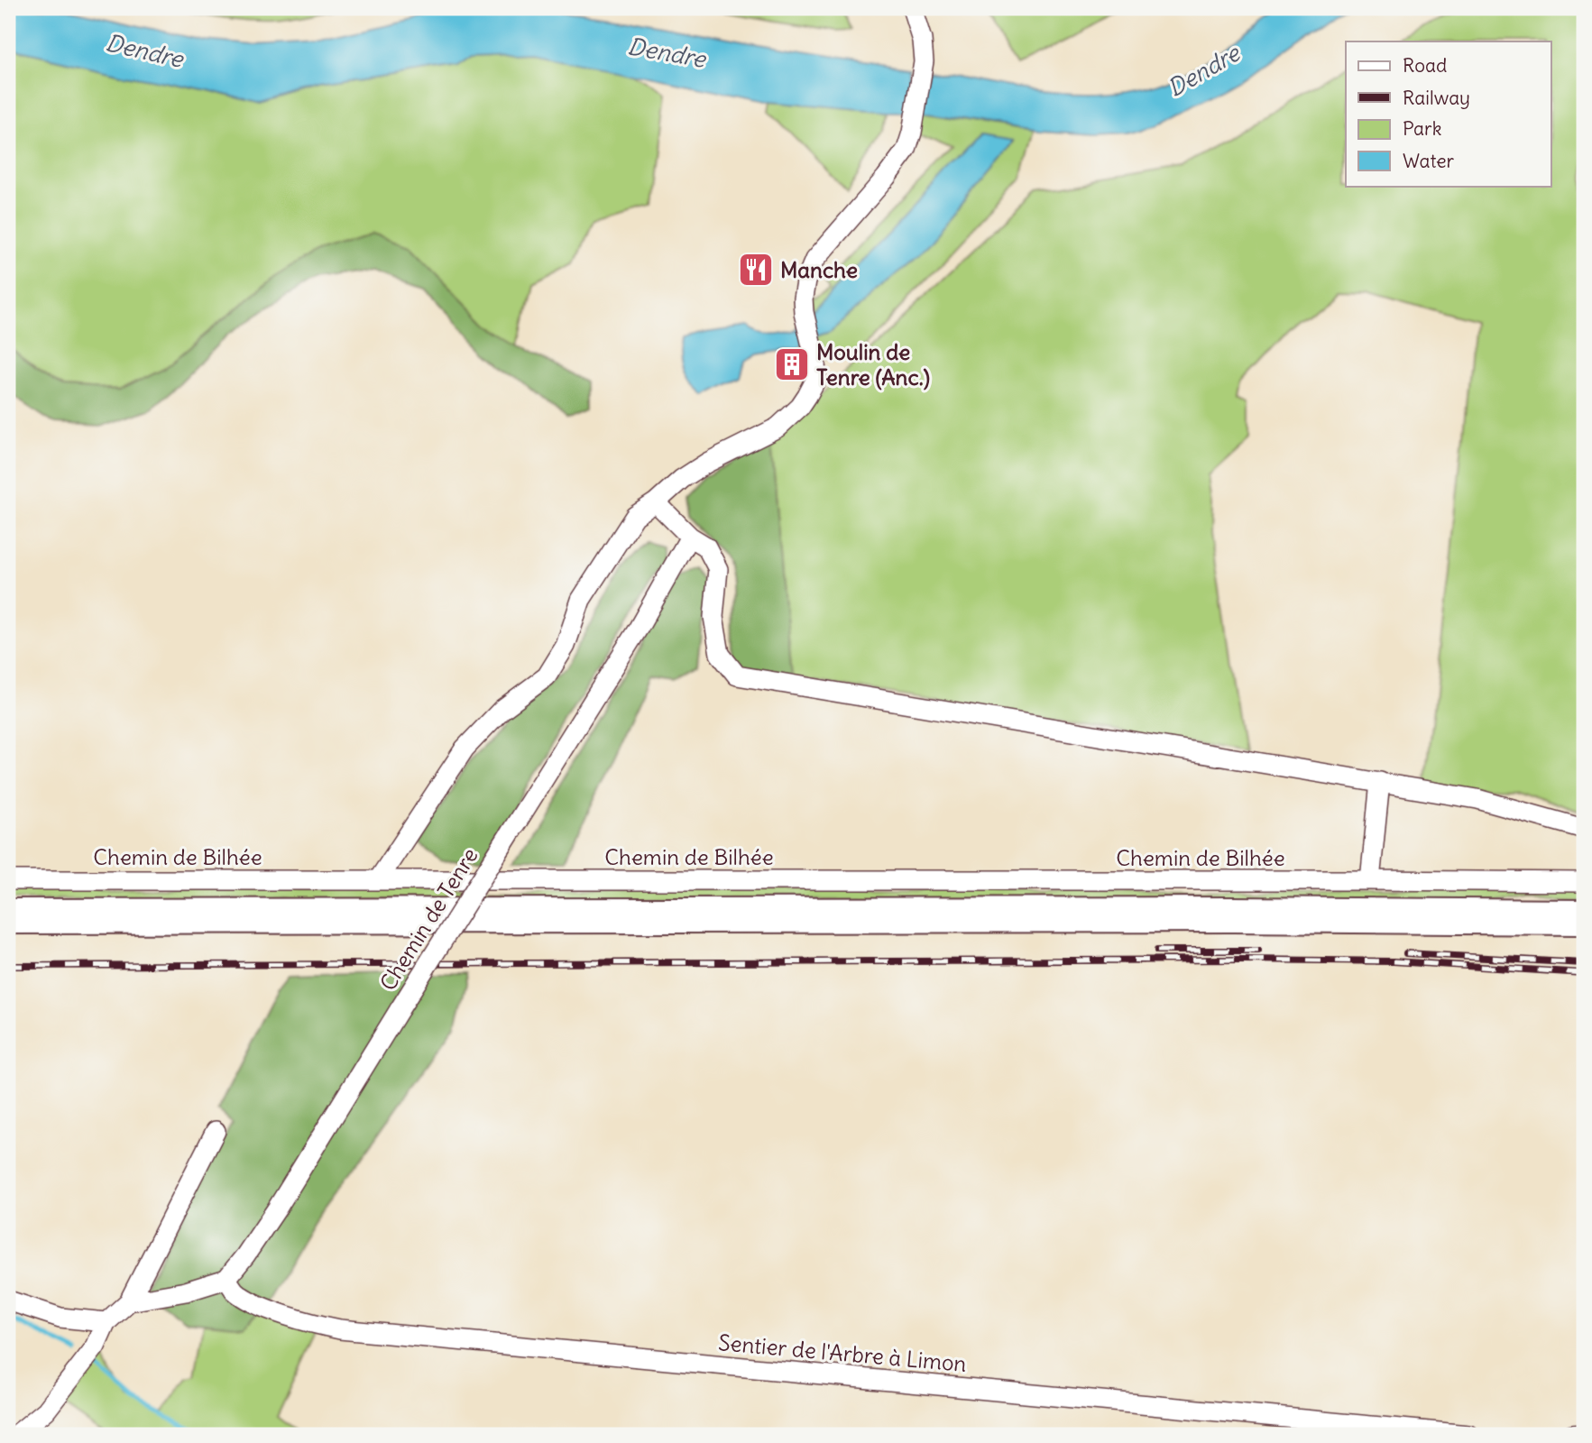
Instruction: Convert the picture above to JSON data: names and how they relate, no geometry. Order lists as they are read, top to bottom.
{
  "streets": {
    "street": ["Chemin de Bilhée", "Chemin de Tenre", "Sentier de l'Arbre à Limon"]
  },
  "crossings": [
    ["Chemin de Tenre", "Sentier de l'Arbre à Limon"]
  ],
  "water": ["Dendre"],
  "places": {
    "restaurant": ["Manche"],
    "building": ["Moulin de Tenre (Anc.)"]
  },
  "legend": [
    "Road",
    "Railway",
    "Park",
    "Water"
  ]
}
